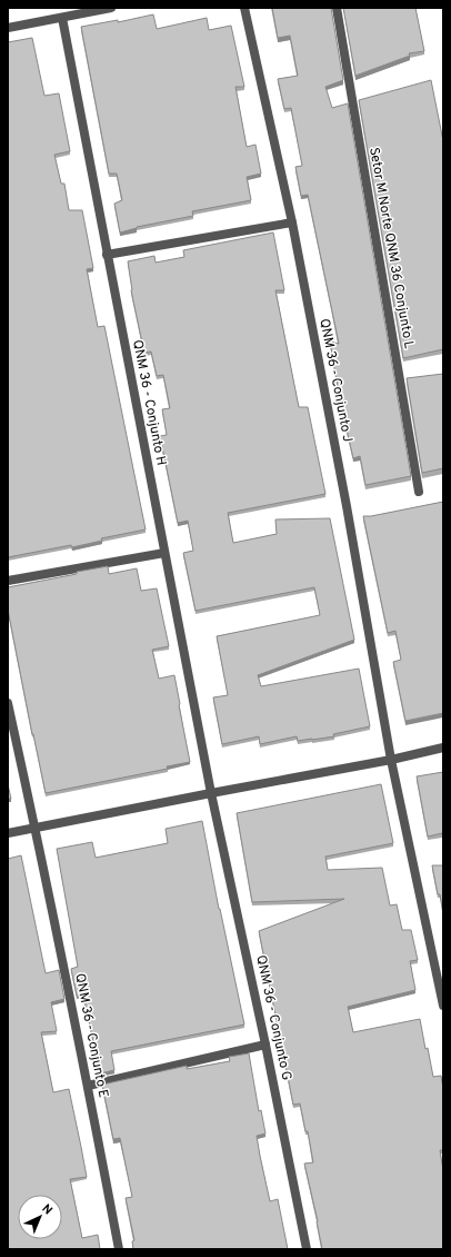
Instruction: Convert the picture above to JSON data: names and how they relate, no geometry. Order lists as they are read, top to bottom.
{
  "streets": {
    "street": [
      "Setor M Norte QNM 36 Conjunto L",
      "QNM 36 - Conjunto J",
      "QNM 36 - Conjunto H",
      "QNM 36 - Conjunto G",
      "QNM 36 - Conjunto E"
    ]
  },
  "crossings": [
    ["QNM 36 - Conjunto H", "QNM 36 - Conjunto G"]
  ],
  "north": "top right"
}
